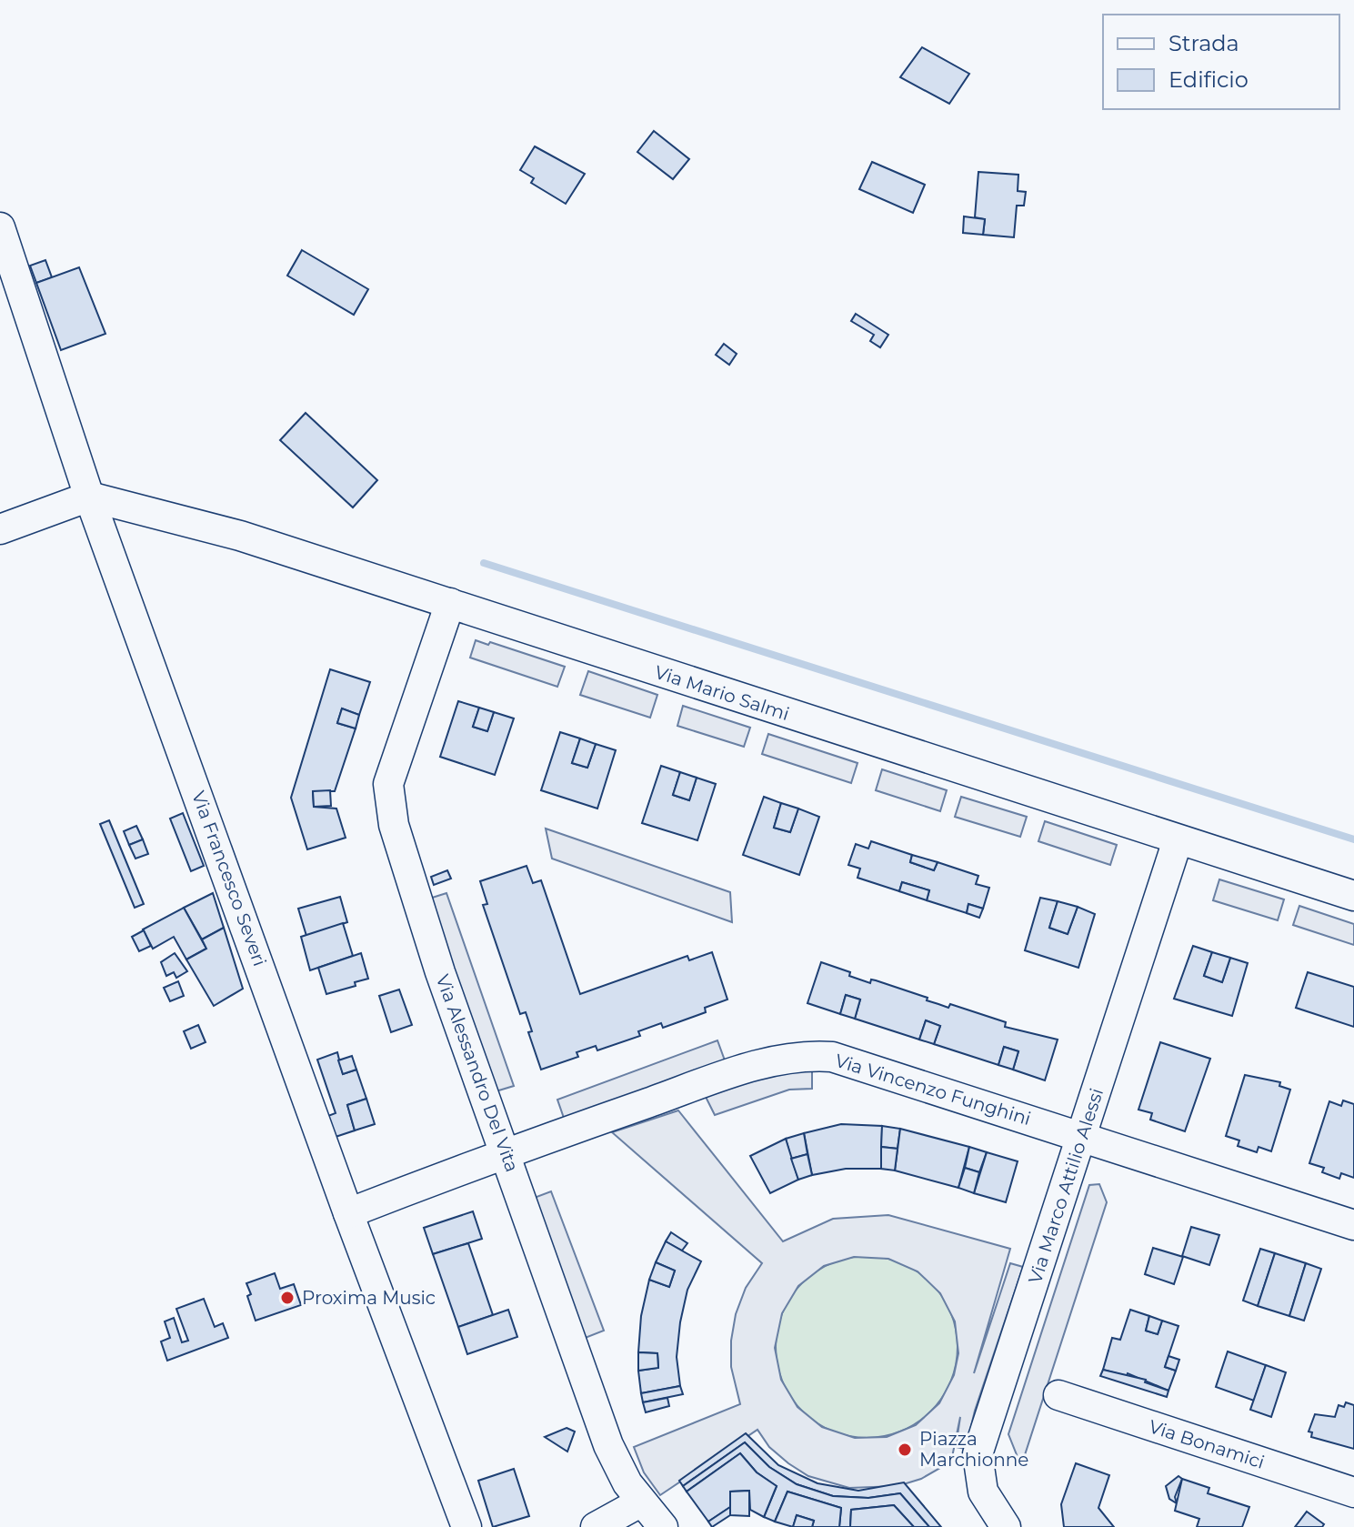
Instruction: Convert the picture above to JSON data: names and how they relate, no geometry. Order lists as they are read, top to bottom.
{
  "streets": {
    "street": [
      "Via Mario Salmi",
      "Via Francesco Severi",
      "Via Alessandro Del Vita",
      "Via Vincenzo Funghini",
      "Via Marco Attilio Alessi",
      "Via Bonamici"
    ]
  },
  "crossings": [
    ["Via Mario Salmi", "Via Francesco Severi"],
    ["Via Mario Salmi", "Via Alessandro Del Vita"],
    ["Via Mario Salmi", "Via Marco Attilio Alessi"],
    ["Via Francesco Severi", "Via Vincenzo Funghini"],
    ["Via Alessandro Del Vita", "Via Vincenzo Funghini"],
    ["Via Vincenzo Funghini", "Via Marco Attilio Alessi"]
  ],
  "places": ["Proxima Music", "Piazza Marchionne"],
  "legend": ["Strada", "Edificio"]
}
